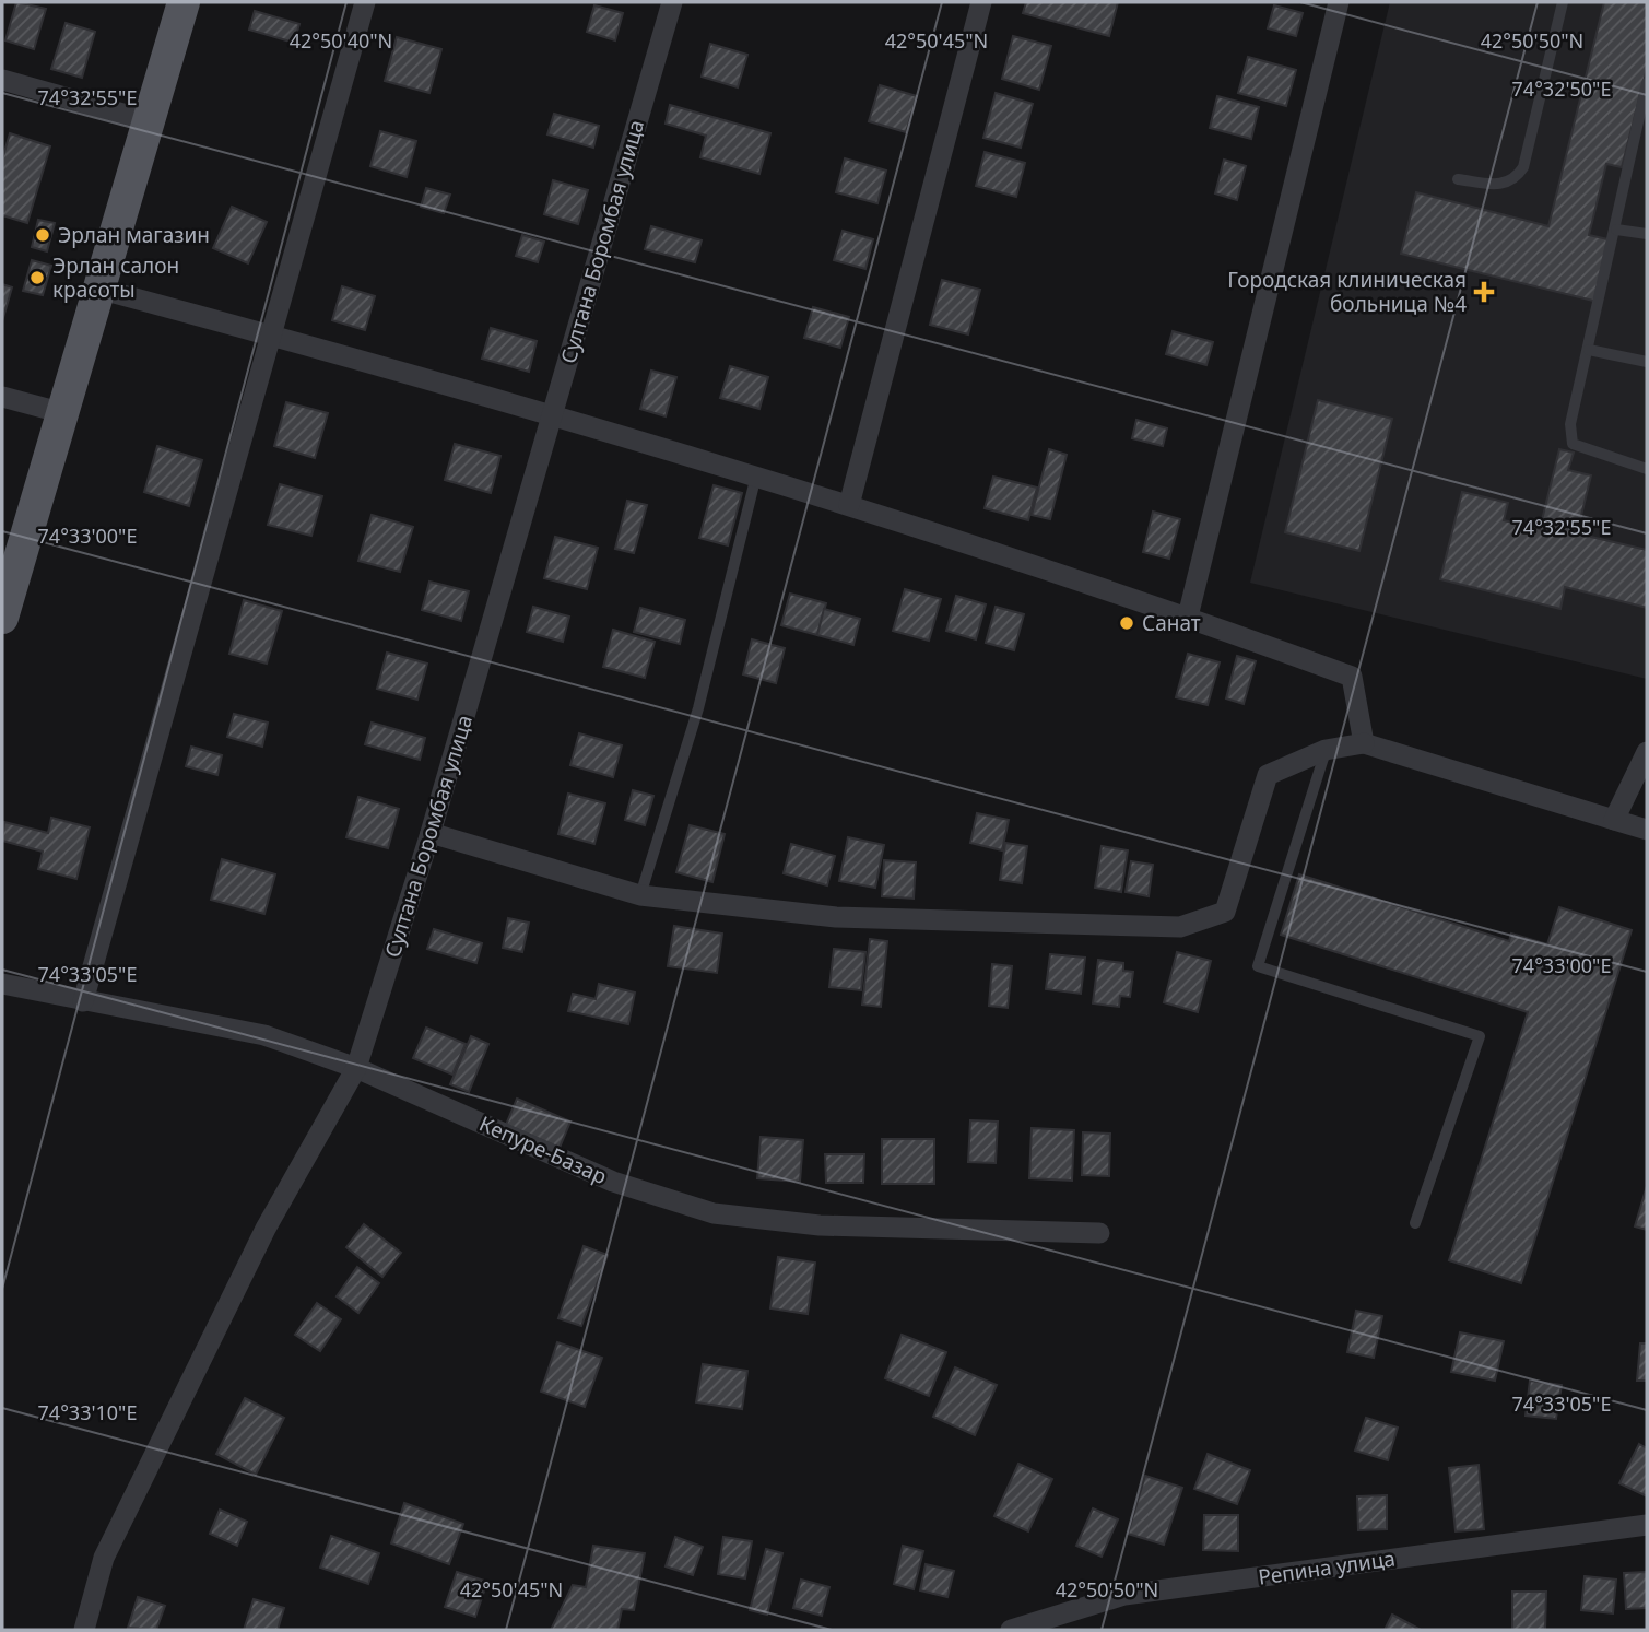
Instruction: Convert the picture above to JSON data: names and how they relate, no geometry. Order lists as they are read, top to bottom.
{
  "streets": {
    "street": ["Султана Боромбая улица", "Кепуре-Базар", "Репина улица"]
  },
  "crossings": [
    ["Султана Боромбая улица", "Кепуре-Базар"]
  ],
  "places": {
    "other": ["Эрлан магазин", "Эрлан салон красоты", "Санат"],
    "health": ["Городская клиническая больница №4"]
  },
  "coordinates": [
    "42°50'40\"N",
    "42°50'45\"N",
    "42°50'50\"N",
    "74°32'50\"E",
    "74°32'55\"E",
    "74°33'00\"E",
    "74°33'05\"E",
    "74°33'10\"E"
  ]
}
